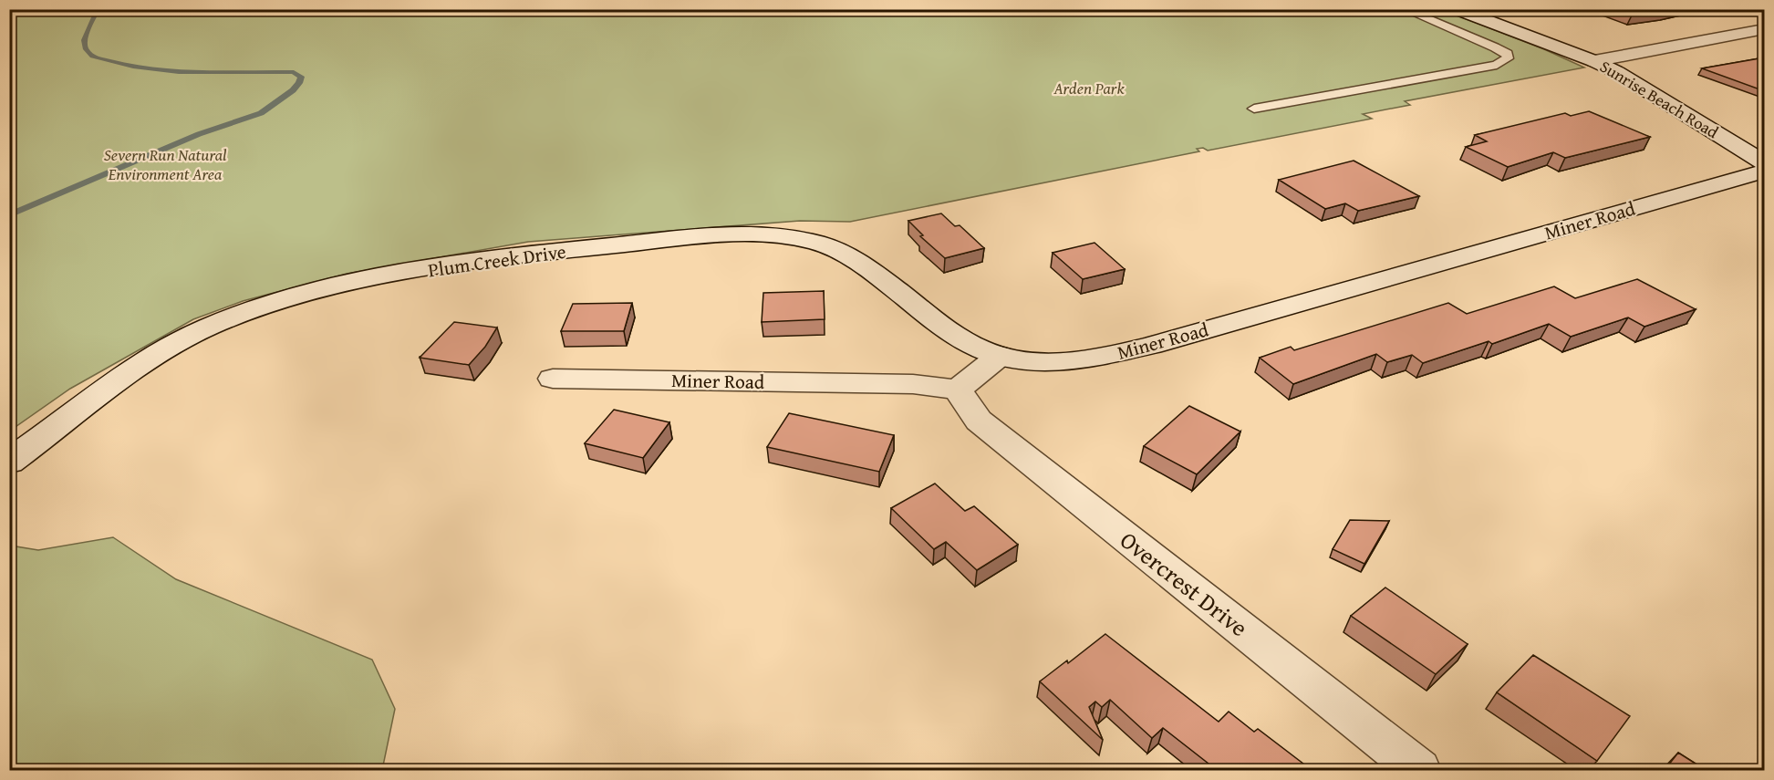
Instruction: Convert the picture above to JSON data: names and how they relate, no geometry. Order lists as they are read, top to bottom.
{
  "streets": {
    "street": [
      "Sunrise Beach Road",
      "Miner Road",
      "Plum Creek Drive",
      "Overcrest Drive"
    ]
  },
  "crossings": [
    ["Miner Road", "Plum Creek Drive"],
    ["Miner Road", "Overcrest Drive"]
  ],
  "parks": ["Arden Park", "Severn Run Natural Environment Area"]
}
